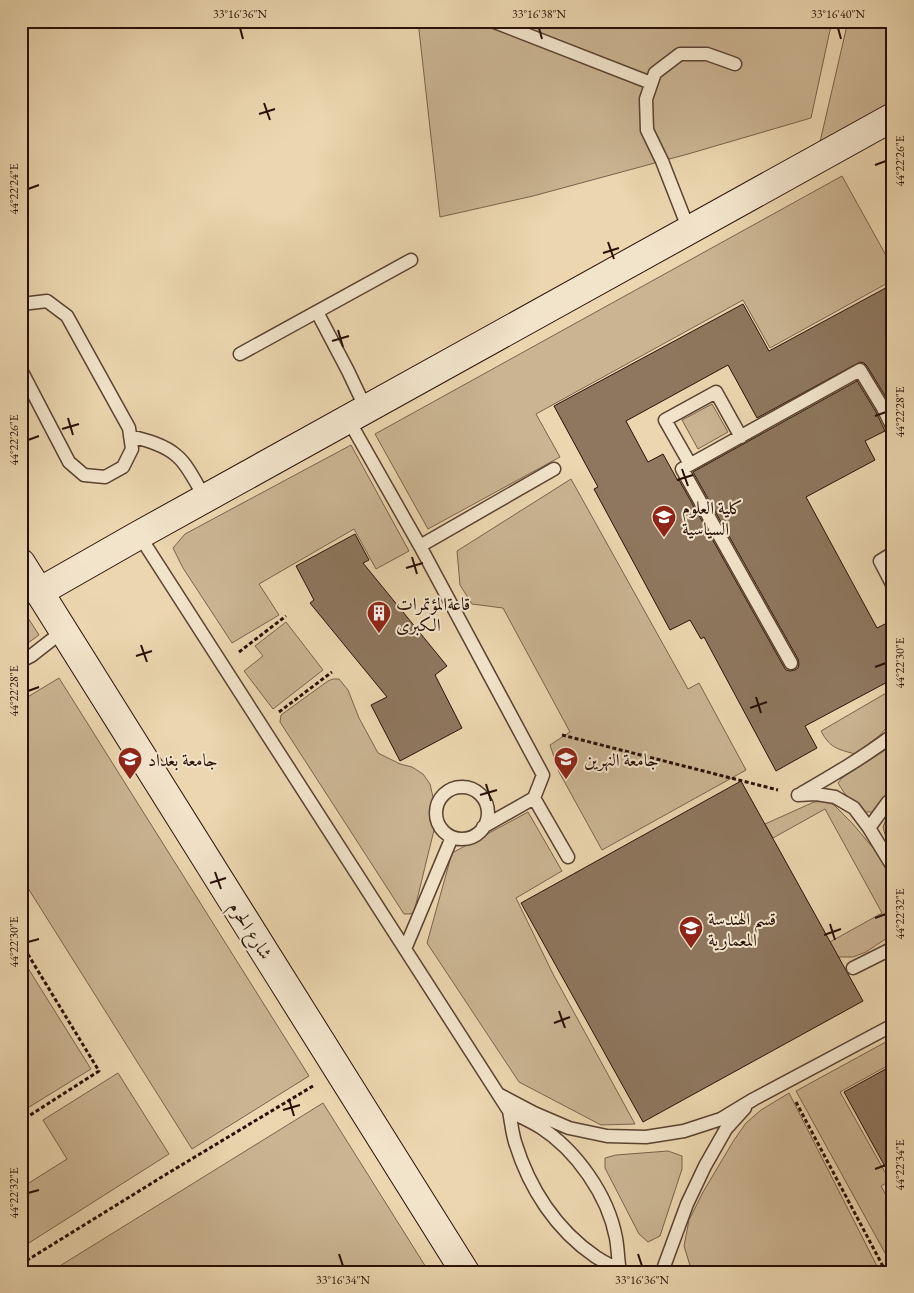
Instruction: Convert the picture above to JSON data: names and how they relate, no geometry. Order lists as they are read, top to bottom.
{
  "streets": {
    "street": ["شارع الحرم"]
  },
  "places": {
    "school or university": [
      "كلية العلوم السياسية",
      "جامعة بغداد",
      "جامعة النهرين",
      "قسم الهندسة المعمارية"
    ],
    "building": ["قاعةالمؤتمرات الكبرى"]
  },
  "coordinates": [
    "33°16'36\"N",
    "33°16'38\"N",
    "33°16'40\"N",
    "44°22'26\"E",
    "44°22'24\"E",
    "44°22'28\"E",
    "44°22'30\"E",
    "44°22'32\"E",
    "44°22'34\"E",
    "33°16'34\"N"
  ]
}
